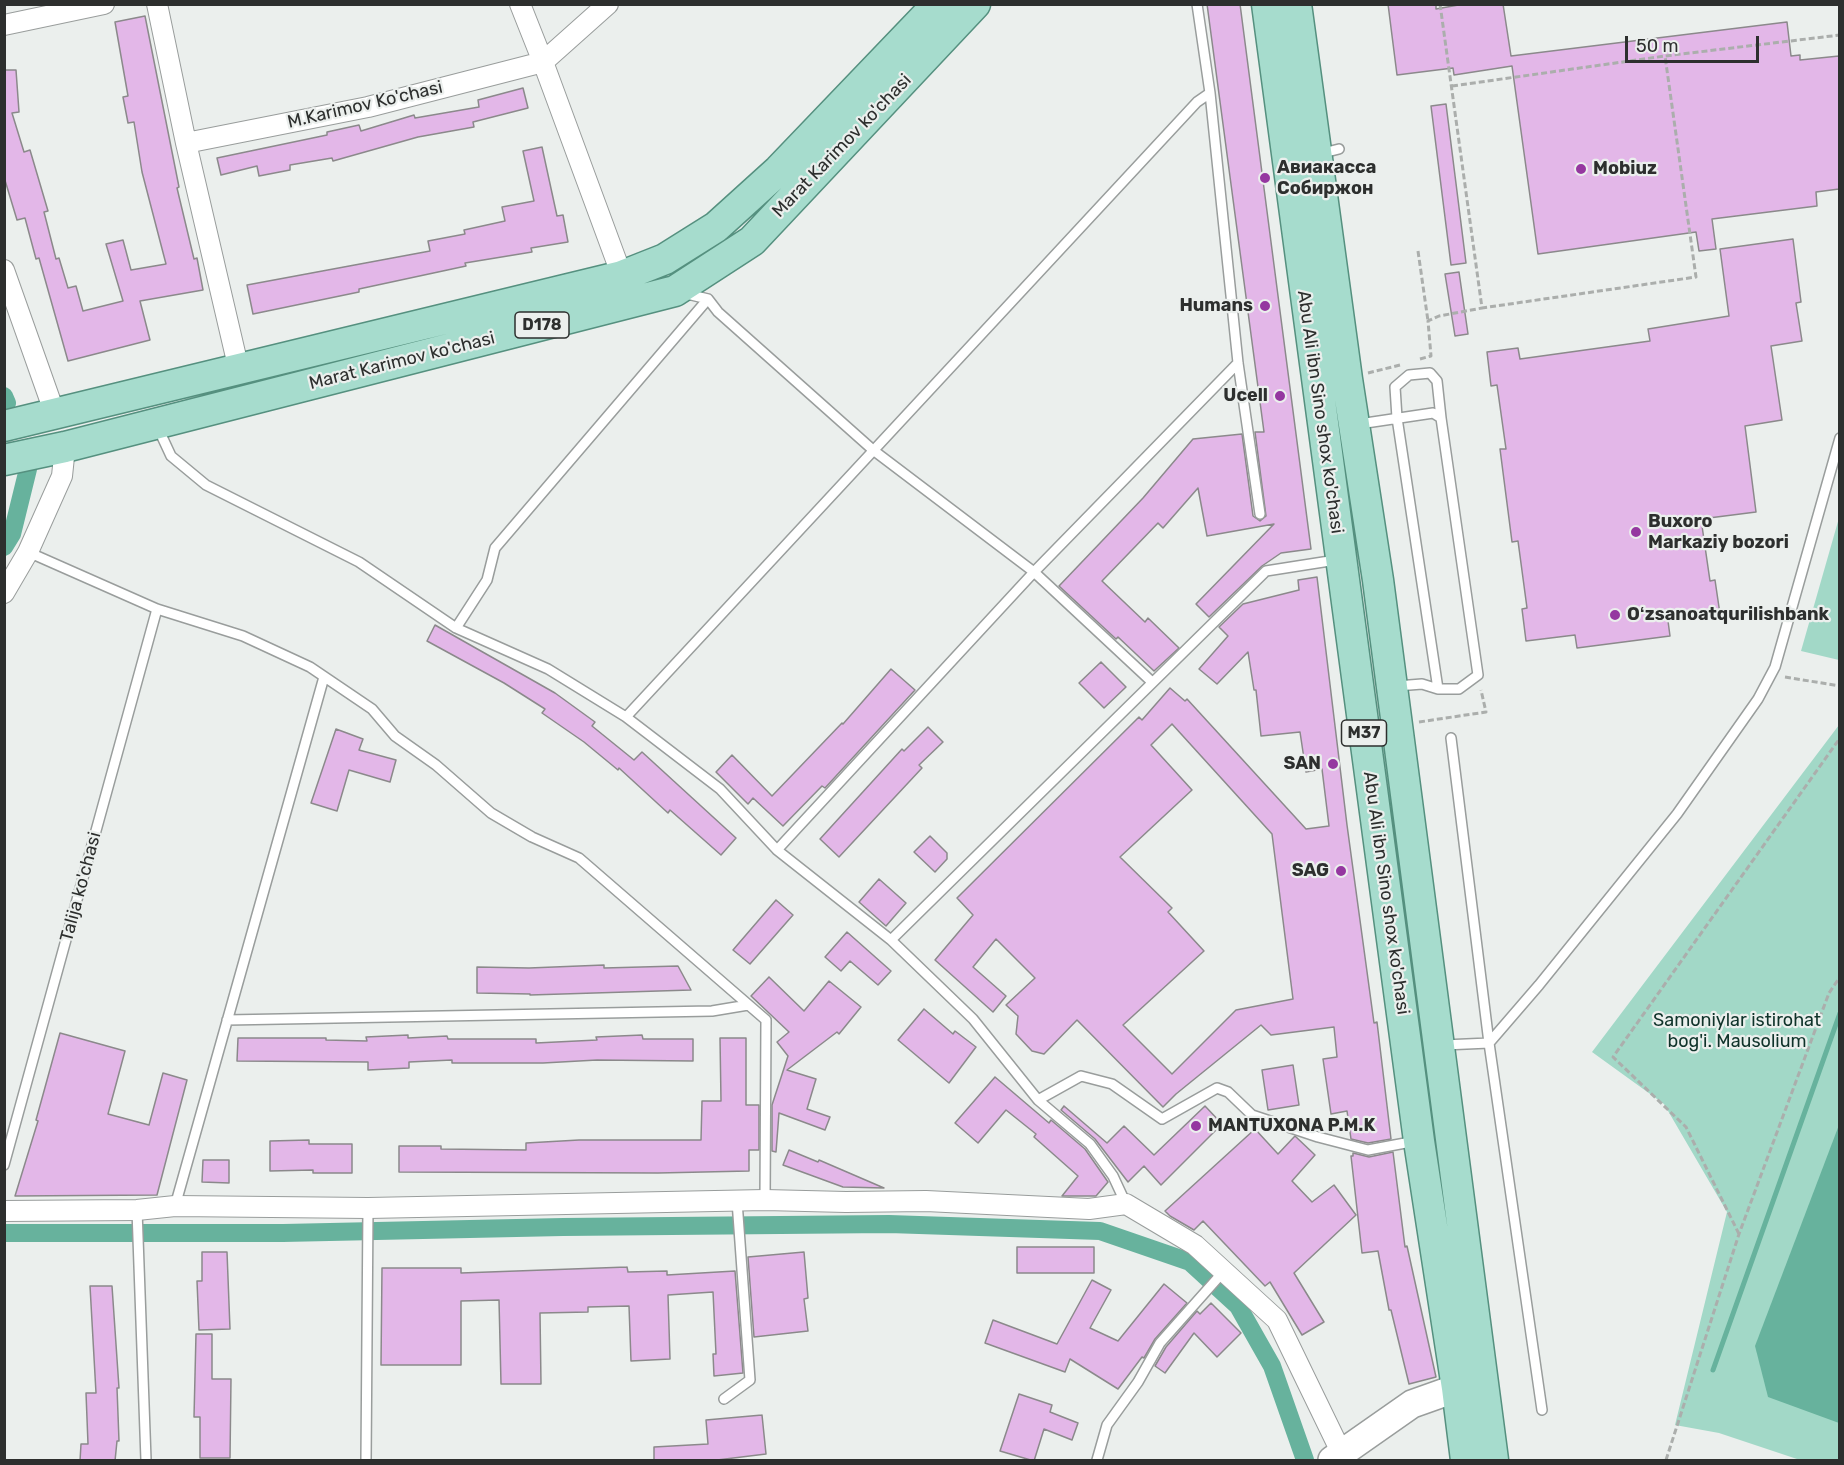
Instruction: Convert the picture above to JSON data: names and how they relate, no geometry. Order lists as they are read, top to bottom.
{
  "streets": {
    "main road": [
      "Marat Karimov ko'chasi",
      "D178",
      "Abu Ali ibn Sino shox ko'chasi",
      "M37"
    ],
    "street": ["M.Karimov Ko'chasi"],
    "lane": ["Talija ko'chasi"]
  },
  "parks": ["Samoniylar istirohat bog'i. Mausolium"],
  "places": [
    "Mobiuz",
    "Авиакасса Собиржон",
    "Humans",
    "Ucell",
    "Buxoro Markaziy bozori",
    "Oʻzsanoatqurilishbank",
    "SAN",
    "SAG",
    "MANTUXONA P.M.K"
  ],
  "scale_bar": "50 m"
}
